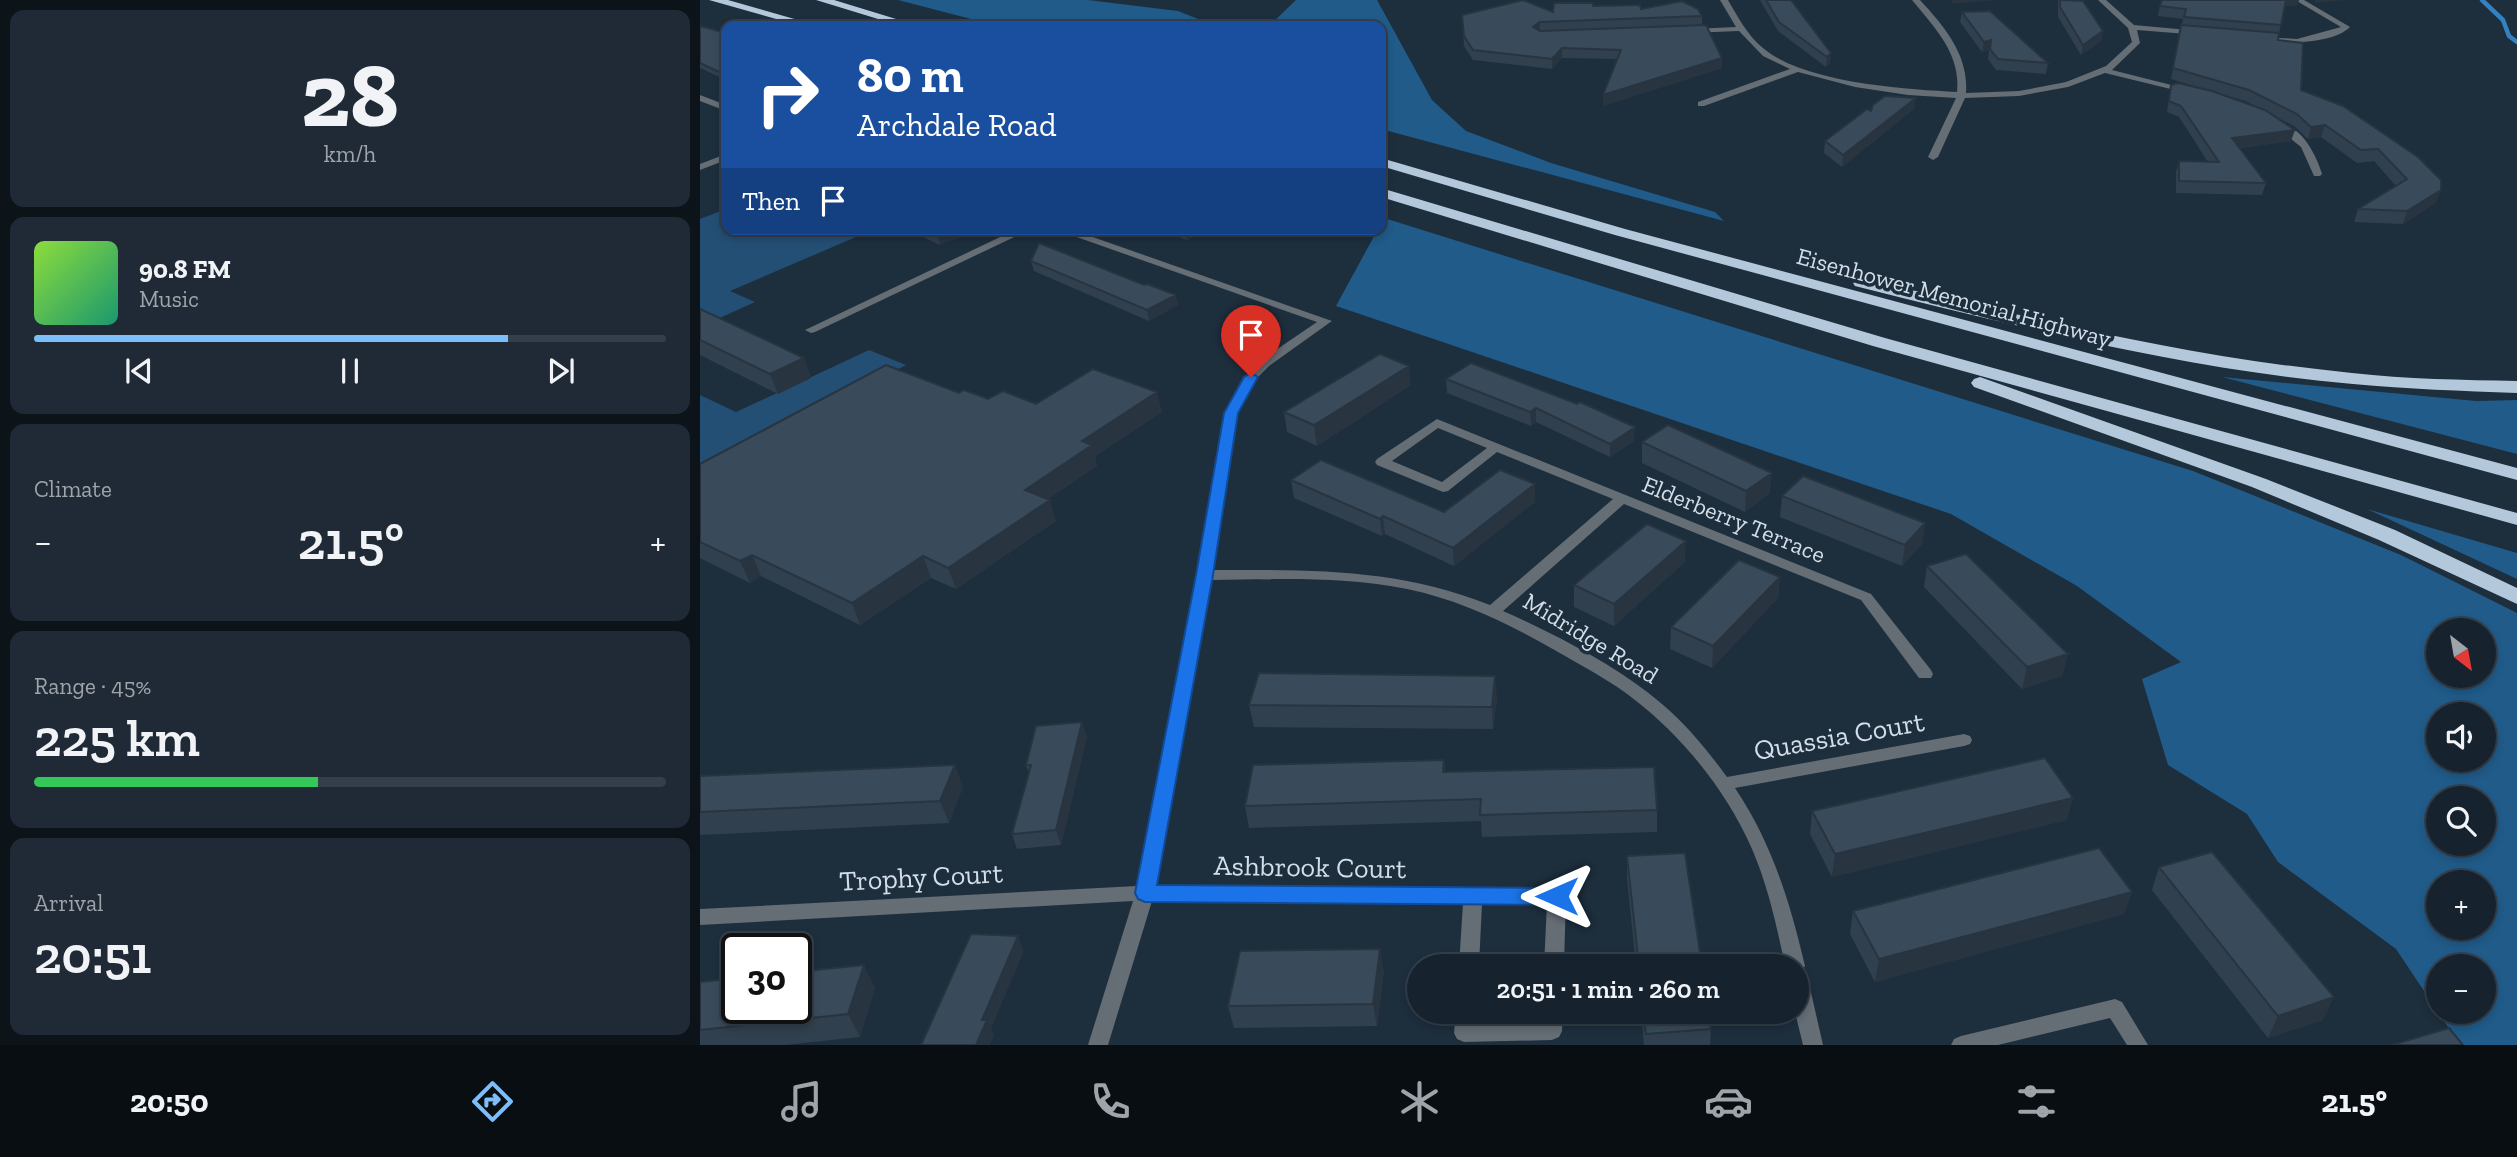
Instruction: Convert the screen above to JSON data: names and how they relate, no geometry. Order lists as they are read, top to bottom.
{
  "streets": {
    "highway": ["Eisenhower Memorial Highway"],
    "street": [
      "Elderberry Terrace",
      "Midridge Road",
      "Quassia Court",
      "Ashbrook Court",
      "Trophy Court"
    ]
  },
  "crossings": [
    ["Midridge Road", "Quassia Court"],
    ["Ashbrook Court", "Trophy Court"]
  ],
  "north": "bottom right",
  "page": {
    "tile": [
      ["28", "km/h"],
      "Climate",
      ["Range · 45%", "225 km"],
      ["Arrival", "20:51"]
    ],
    "turn": ["80 m", "Archdale Road"],
    "then": "Then",
    "song": ["90.8 FM", "Music"],
    "heat": ["−", "21.5°", "+"],
    "map_buttons": ["+", "−"],
    "limit": "30",
    "trip": "20:51 · 1 min · 260 m",
    "tabs": ["20:50", "21.5°"]
  }
}
